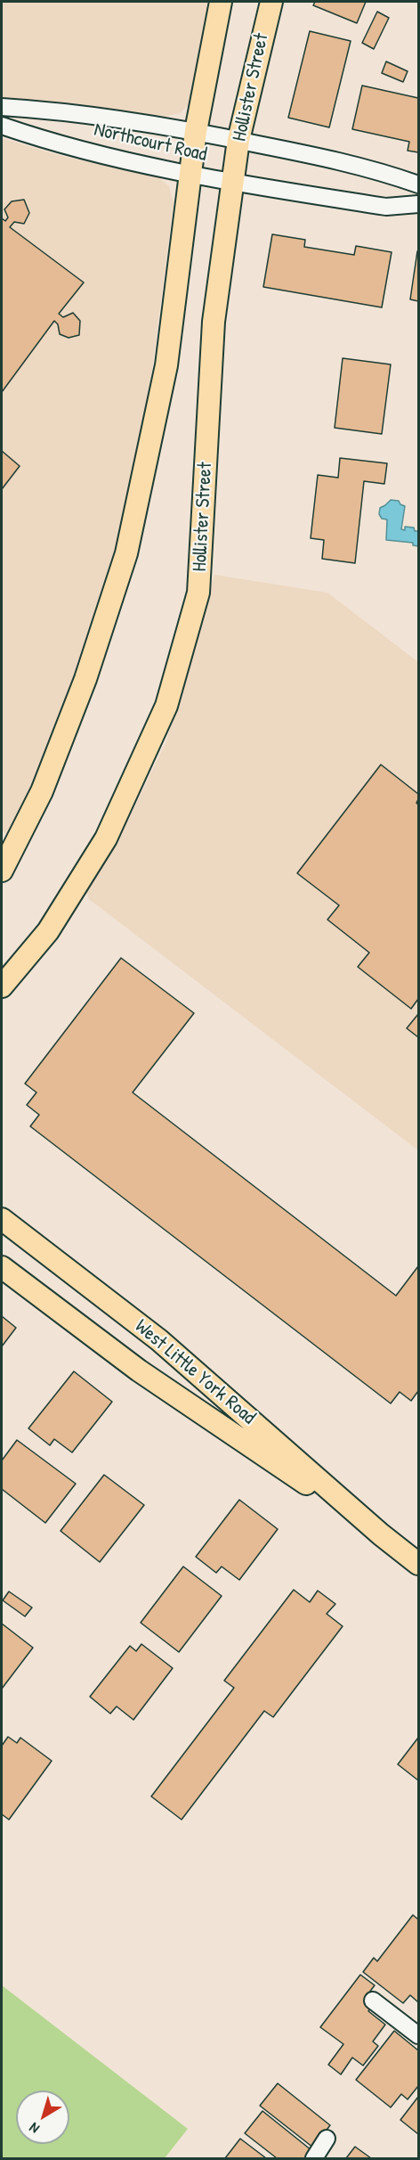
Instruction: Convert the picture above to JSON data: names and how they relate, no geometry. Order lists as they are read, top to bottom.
{
  "streets": {
    "main road": ["Hollister Street", "West Little York Road"],
    "street": ["Northcourt Road"]
  },
  "crossings": [
    ["Hollister Street", "Northcourt Road"]
  ],
  "north": "bottom left"
}
